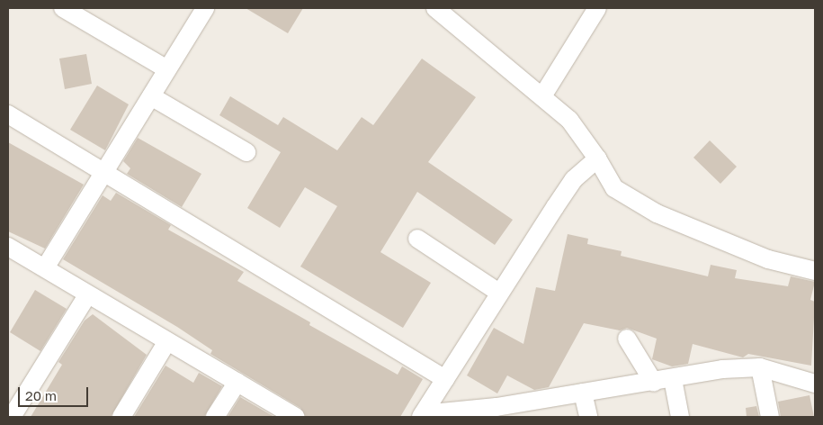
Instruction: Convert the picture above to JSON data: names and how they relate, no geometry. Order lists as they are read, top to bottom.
{
  "scale_bar": "20 m"
}
